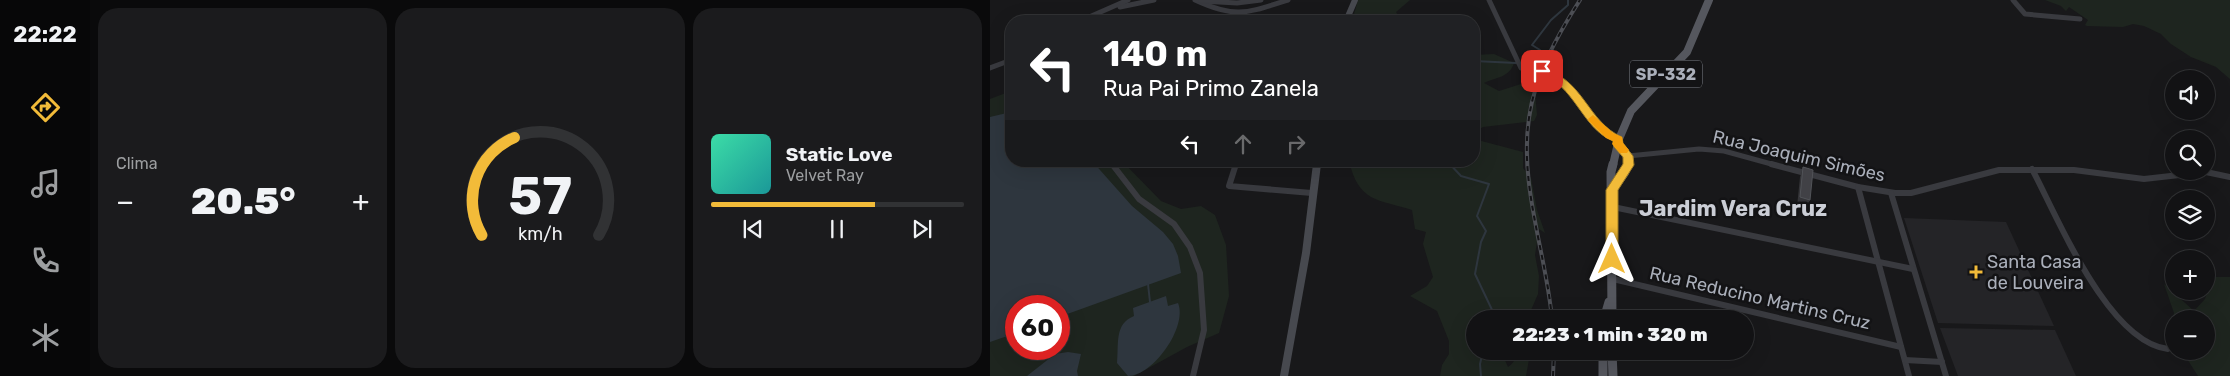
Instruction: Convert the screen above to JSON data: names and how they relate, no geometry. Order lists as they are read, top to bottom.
{
  "streets": {
    "main road": ["SP-332"],
    "street": ["Rua Joaquim Simões", "Rua Reducino Martins Cruz"]
  },
  "crossings": [
    ["SP-332", "Rua Reducino Martins Cruz"]
  ],
  "districts": ["Jardim Vera Cruz"],
  "places": {
    "health": ["Santa Casa de Louveira"]
  },
  "page": {
    "tabs": "22:22",
    "tile": "Clima",
    "turn": ["140 m", "Rua Pai Primo Zanela"],
    "map_buttons": ["+", "−"],
    "song": ["Static Love", "Velvet Ray"],
    "heat": ["−", "20.5°", "+"],
    "limit": "60",
    "trip": "22:23 · 1 min · 320 m",
    "gauge": ["57", "km/h"]
  }
}
